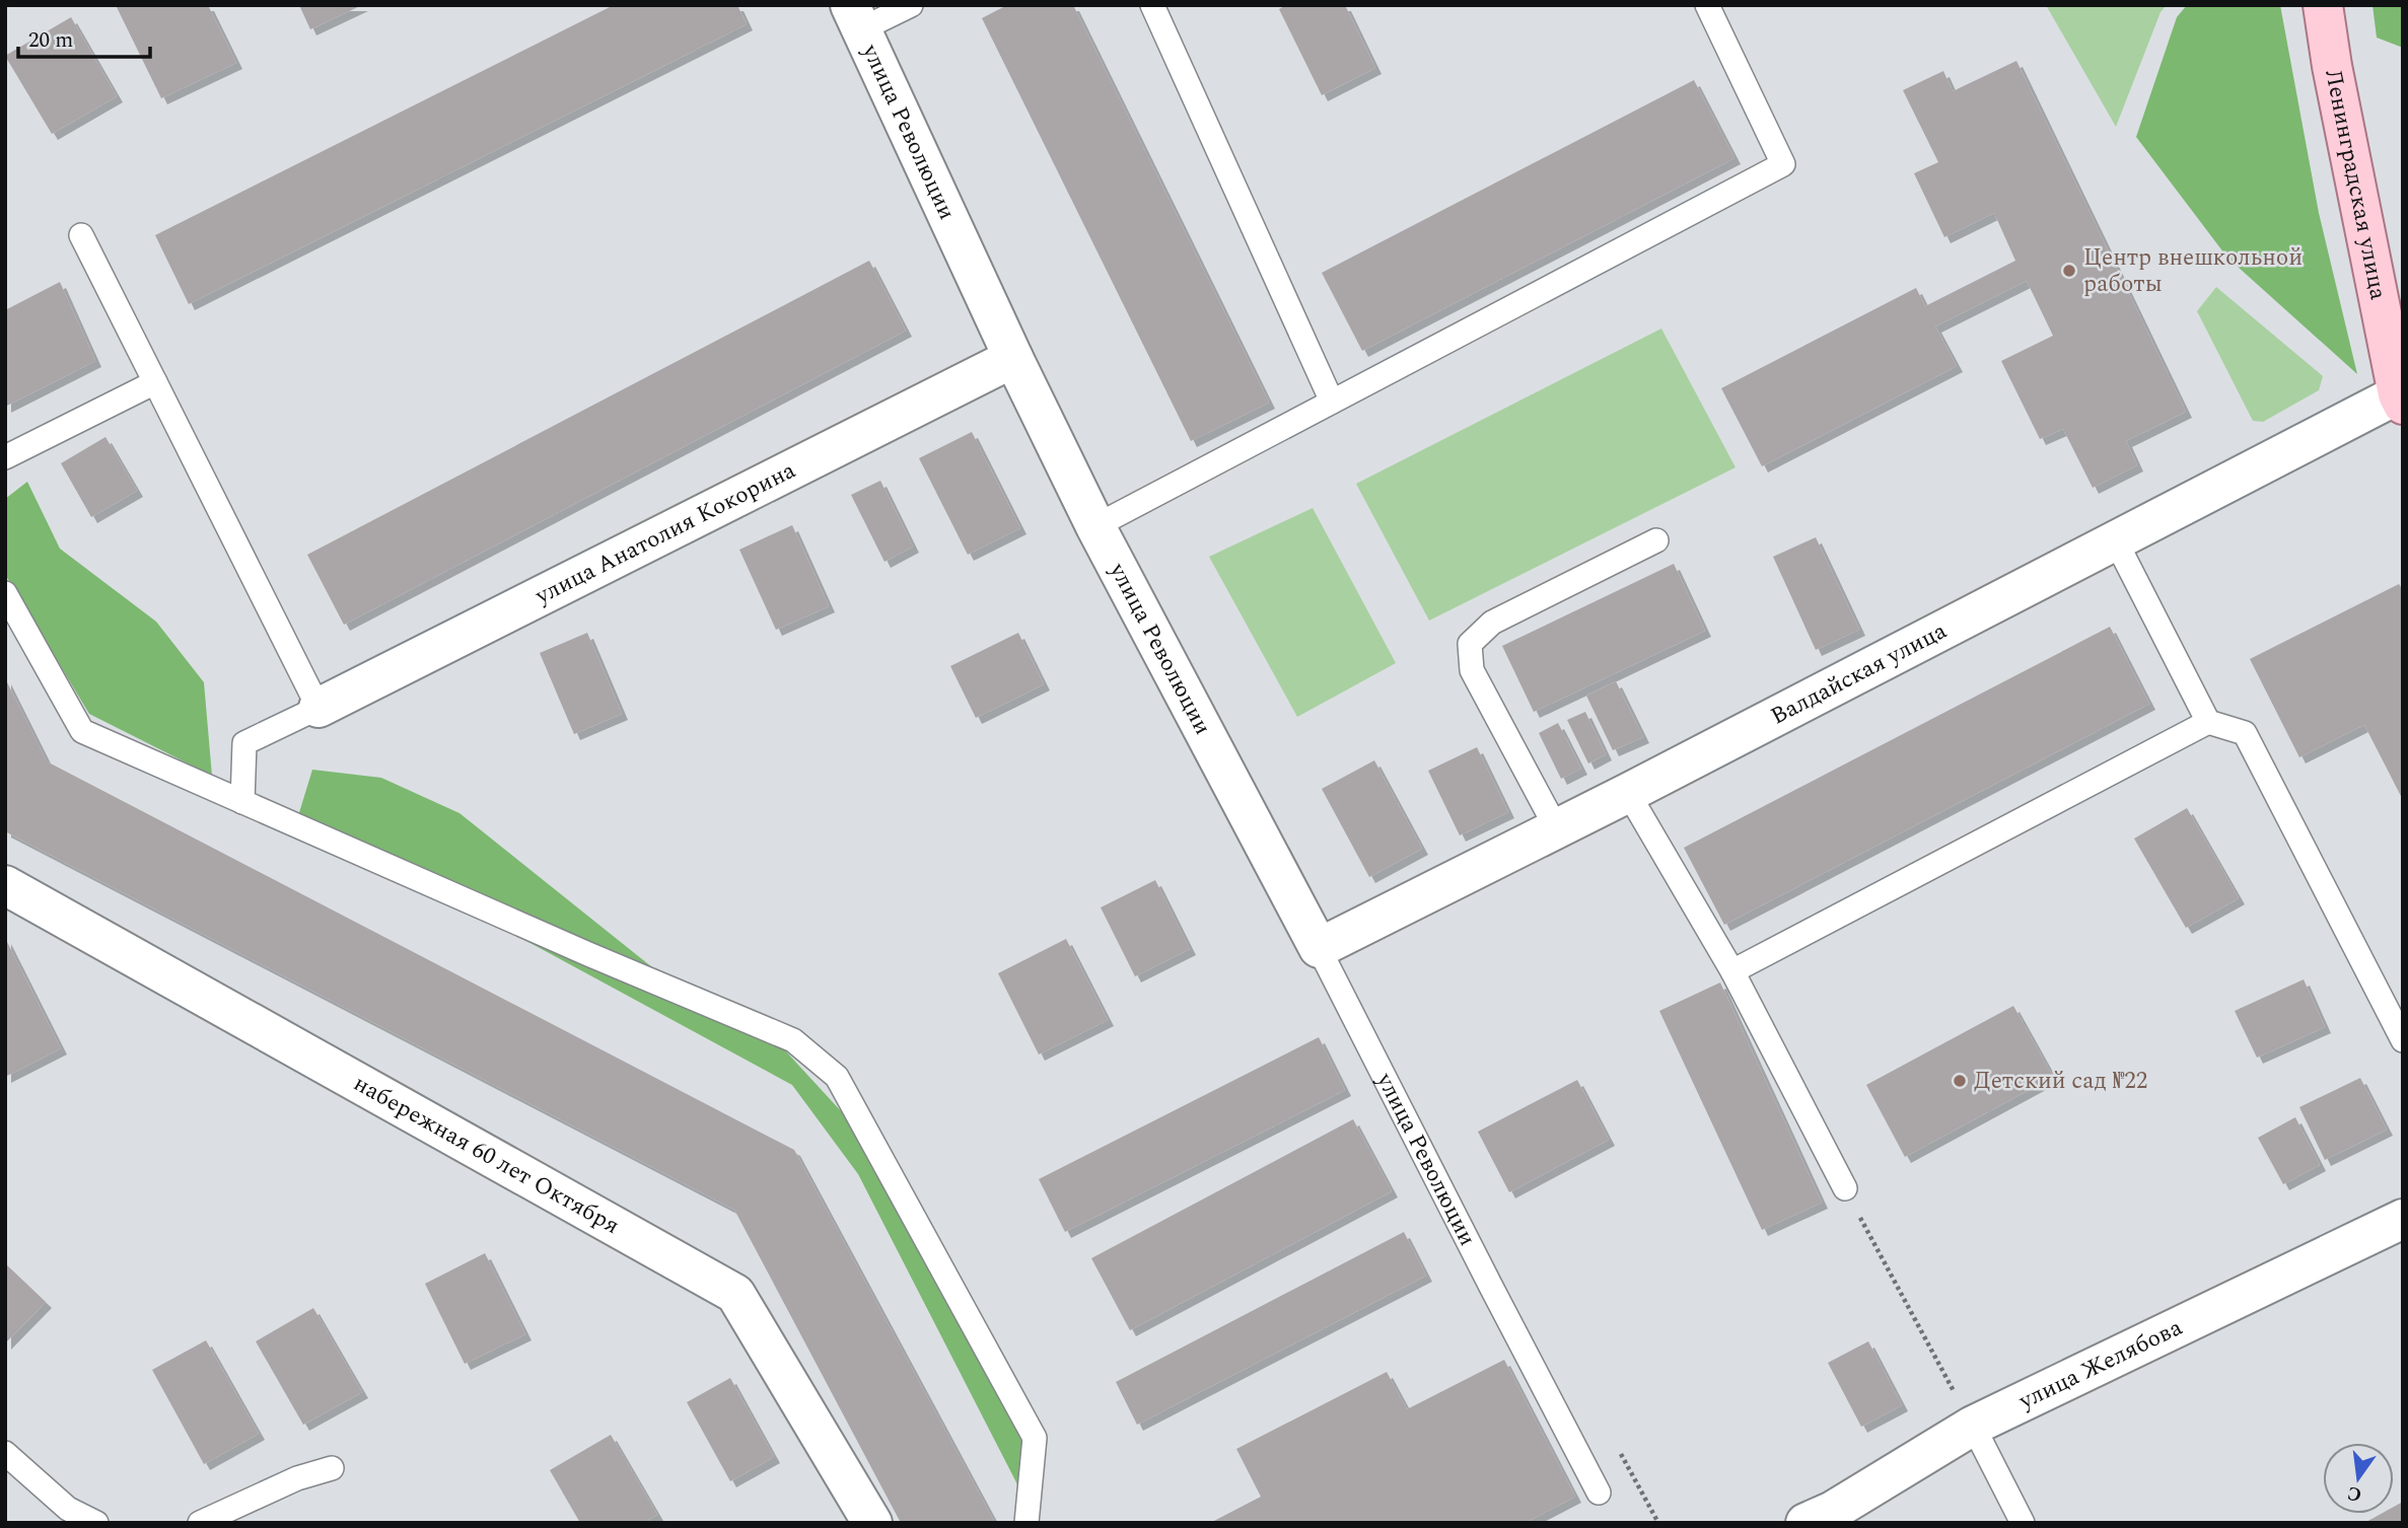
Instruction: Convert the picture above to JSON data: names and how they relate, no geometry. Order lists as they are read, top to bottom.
{
  "streets": {
    "main road": ["Ленинградская улица"],
    "street": [
      "улица Революции",
      "улица Анатолия Кокорина",
      "Валдайская улица",
      "набережная 60 лет Октября",
      "улица Желябова"
    ]
  },
  "crossings": [
    ["улица Революции", "улица Анатолия Кокорина"],
    ["улица Революции", "Валдайская улица"],
    ["Ленинградская улица", "Валдайская улица"]
  ],
  "places": ["Центр внешкольной работы", "Детский сад №22"],
  "scale_bar": "20 m",
  "north": "bottom"
}
